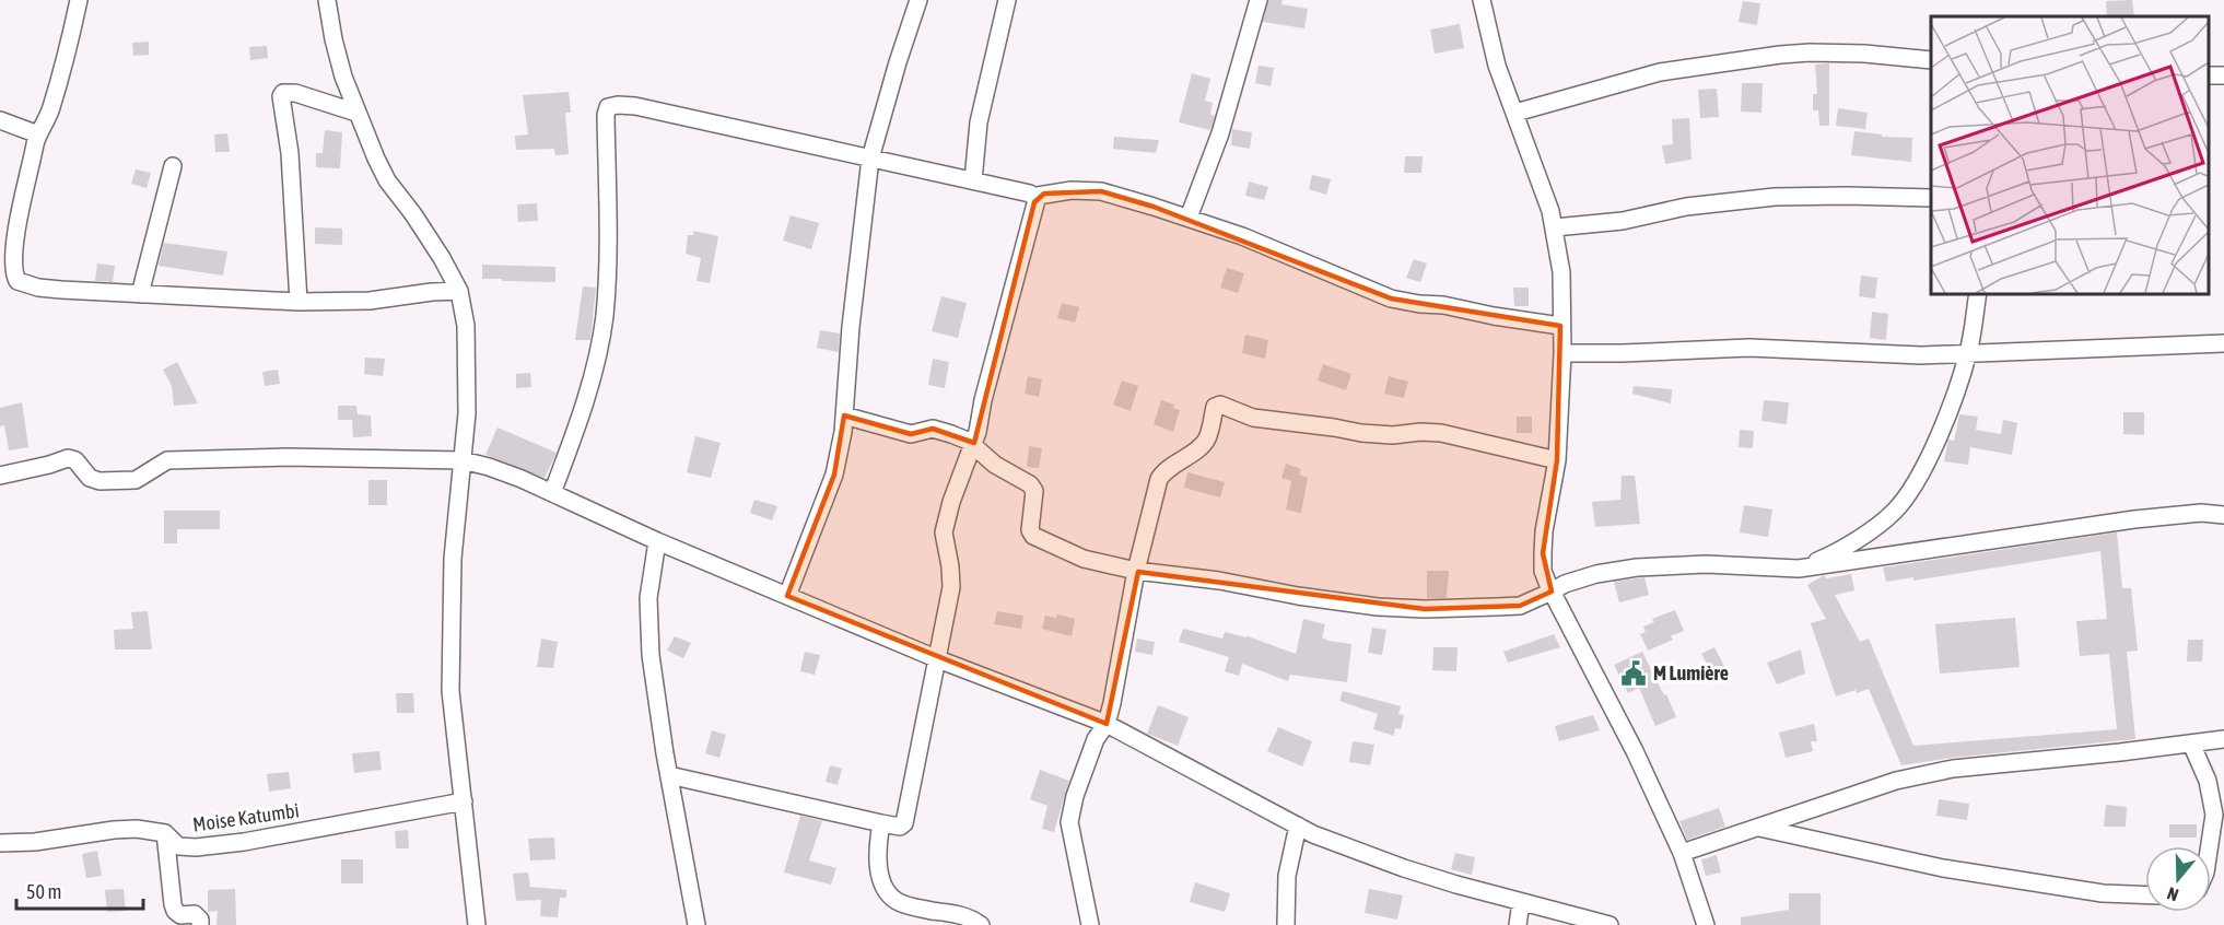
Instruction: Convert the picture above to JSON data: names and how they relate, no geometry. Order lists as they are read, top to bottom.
{
  "streets": {
    "street": ["Moise Katumbi"]
  },
  "places": {
    "public building": ["M Lumière"]
  },
  "scale_bar": "50 m",
  "north": "bottom"
}
